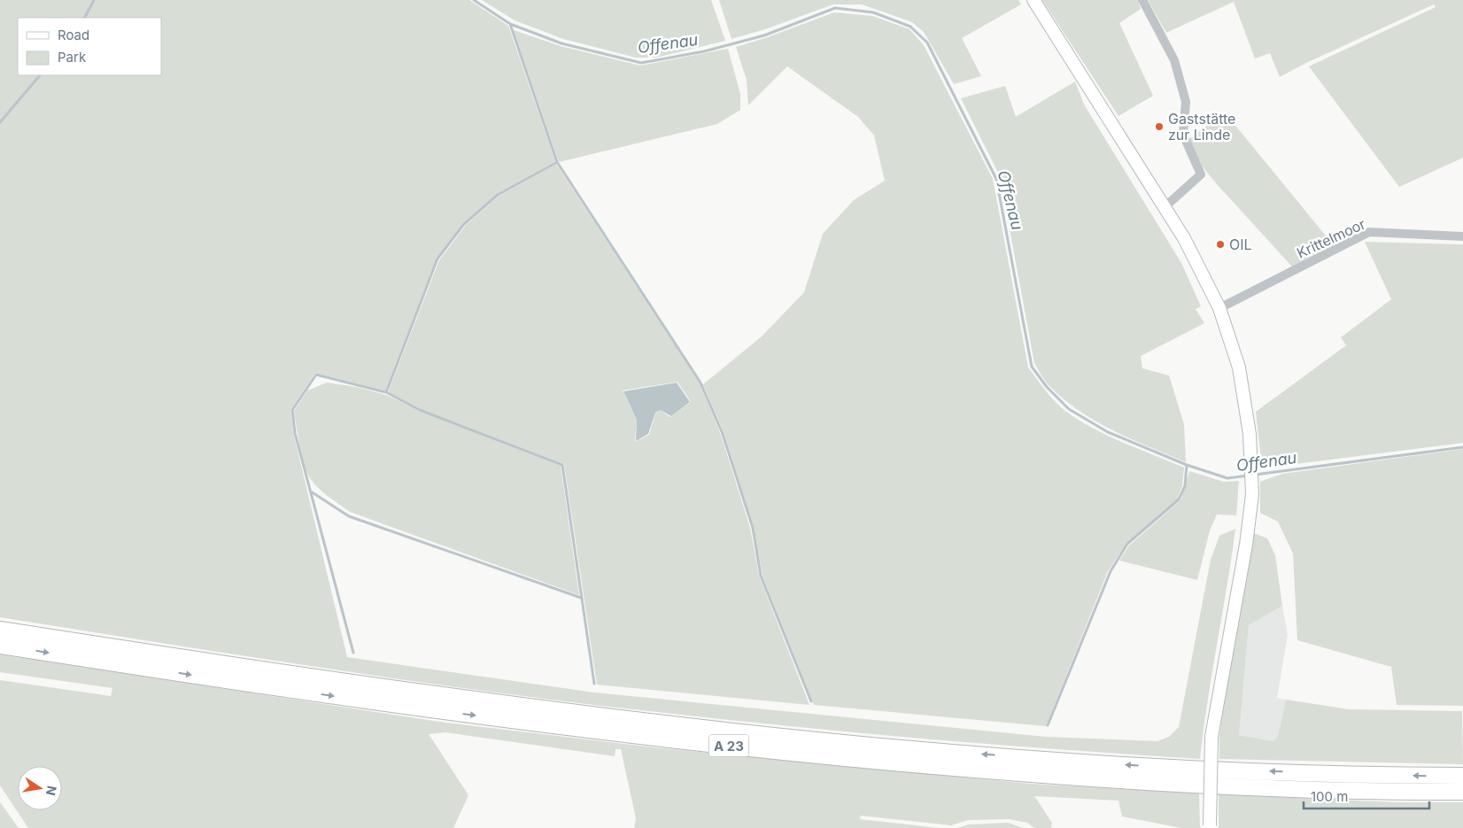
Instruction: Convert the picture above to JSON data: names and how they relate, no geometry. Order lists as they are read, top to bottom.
{
  "streets": {
    "highway": ["A 23"],
    "street": ["Krittelmoor"]
  },
  "water": ["Offenau"],
  "places": ["Gaststätte zur Linde", "OIL"],
  "legend": ["Road", "Park"],
  "scale_bar": "100 m",
  "north": "right"
}
